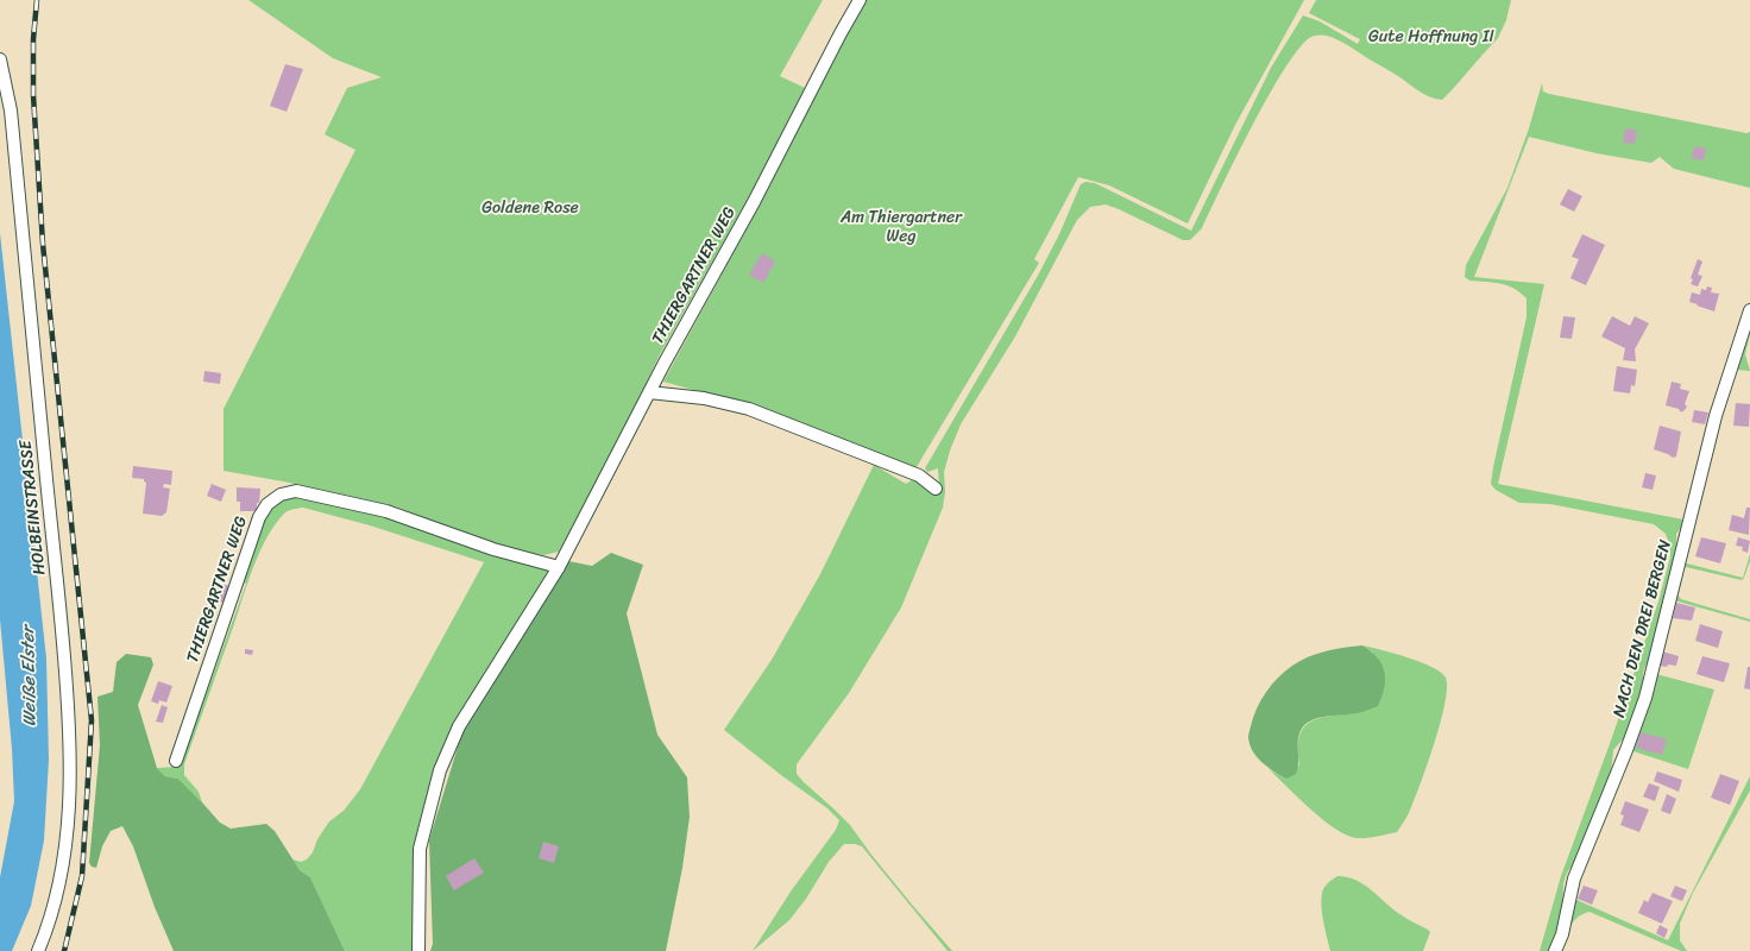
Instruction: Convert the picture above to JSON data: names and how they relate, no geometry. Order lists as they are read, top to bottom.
{
  "streets": {
    "street": ["THIERGARTNER WEG", "HOLBEINSTRASSE", "NACH DEN DREI BERGEN"]
  },
  "water": ["Weiße Elster"],
  "parks": ["Gute Hoffnung II", "Goldene Rose", "Am Thiergartner Weg"]
}
